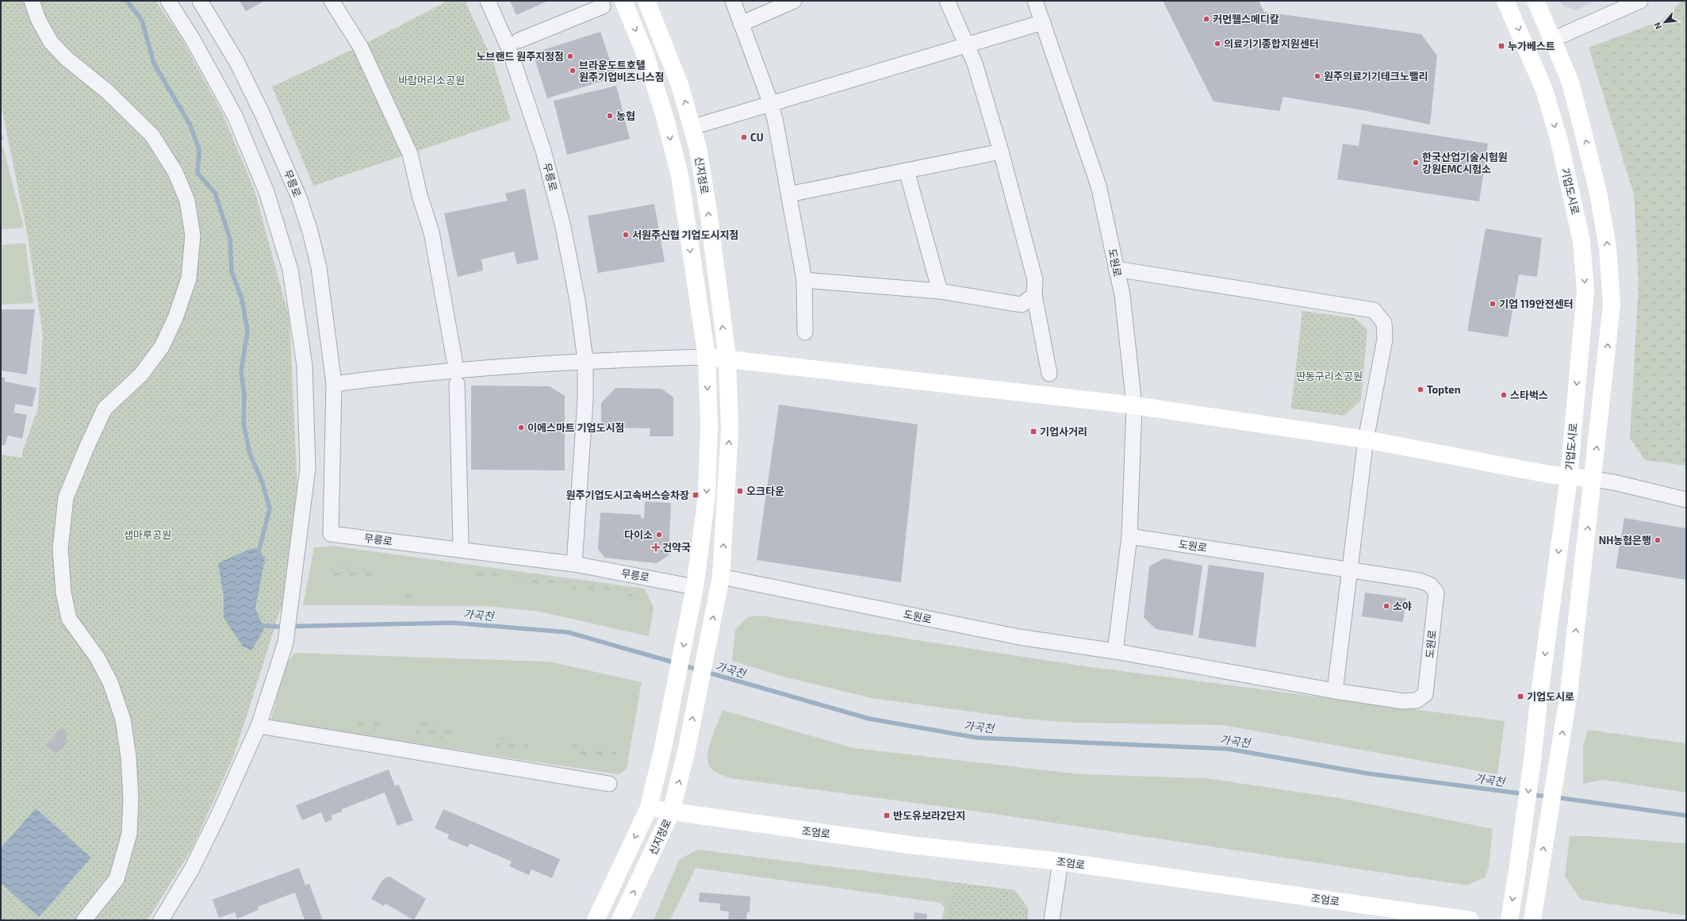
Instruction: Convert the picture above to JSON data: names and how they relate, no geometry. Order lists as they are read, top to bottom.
{
  "streets": {
    "street": [
      "신지정로",
      "무릉로",
      "기업도시로",
      "도원로",
      "조엄로"
    ]
  },
  "crossings": [
    ["신지정로", "도원로"],
    ["신지정로", "조엄로"]
  ],
  "water": ["가곡천"],
  "parks": ["바람머리소공원", "딴동구리소공원", "샘마루공원"],
  "places": {
    "other": [
      "커먼웰스메디칼",
      "의료기기종합지원센터",
      "노브랜드 원주지정점",
      "브라운도트호텔 원주기업비즈니스점",
      "원주의료기기테크노밸리",
      "농협",
      "CU",
      "한국산업기술시험원 강원EMC시험소",
      "서원주신협 기업도시지점",
      "기업 119안전센터",
      "Topten",
      "스타벅스",
      "이에스마트 기업도시점",
      "다이소",
      "NH농협은행",
      "소야"
    ],
    "transit": [
      "누가베스트",
      "기업사거리",
      "오크타운",
      "원주기업도시고속버스승차장",
      "기업도시로",
      "반도유보라2단지"
    ],
    "health": ["건약국"]
  },
  "north": "bottom left"
}
